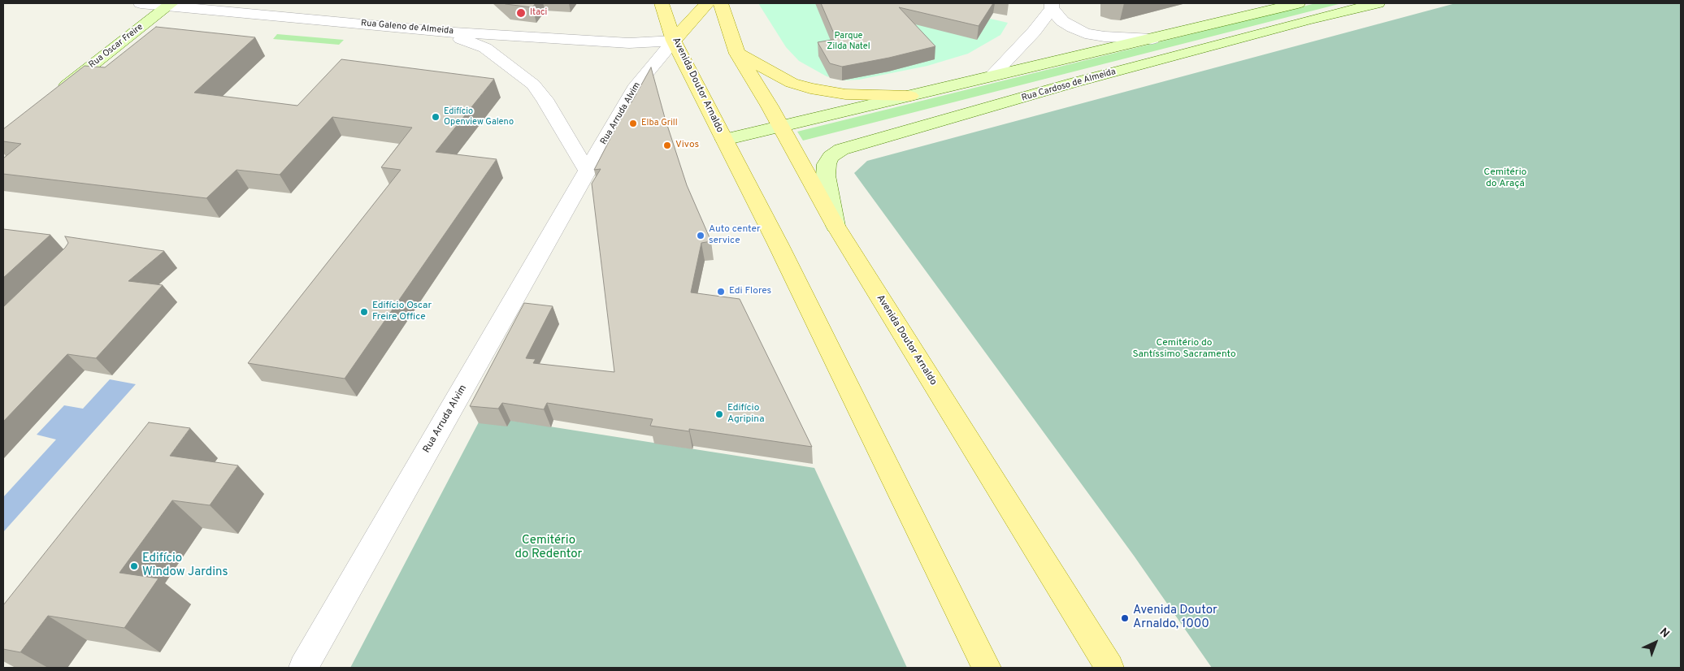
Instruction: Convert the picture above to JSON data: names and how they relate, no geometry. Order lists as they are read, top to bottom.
{
  "streets": {
    "main road": ["Rua Oscar Freire", "Avenida Doutor Arnaldo", "Rua Cardoso de Almeida"],
    "street": ["Rua Galeno de Almeida", "Rua Arruda Alvim"]
  },
  "crossings": [
    ["Rua Galeno de Almeida", "Rua Oscar Freire"],
    ["Rua Galeno de Almeida", "Avenida Doutor Arnaldo"],
    ["Rua Galeno de Almeida", "Rua Arruda Alvim"],
    ["Avenida Doutor Arnaldo", "Rua Cardoso de Almeida"],
    ["Avenida Doutor Arnaldo", "Rua Arruda Alvim"]
  ],
  "parks": [
    "Parque Zilda Natel",
    "Cemitério do Araçá",
    "Cemitério do Santíssimo Sacramento",
    "Cemitério do Redentor"
  ],
  "places": [
    "Itaci",
    "Edifício Openview Galeno",
    "Elba Grill",
    "Vivos",
    "Auto center service",
    "Edi Flores",
    "Edifício Oscar Freire Office",
    "Edifício Agripina",
    "Edifício Window Jardins",
    "Avenida Doutor Arnaldo, 1000"
  ],
  "north": "top right"
}
